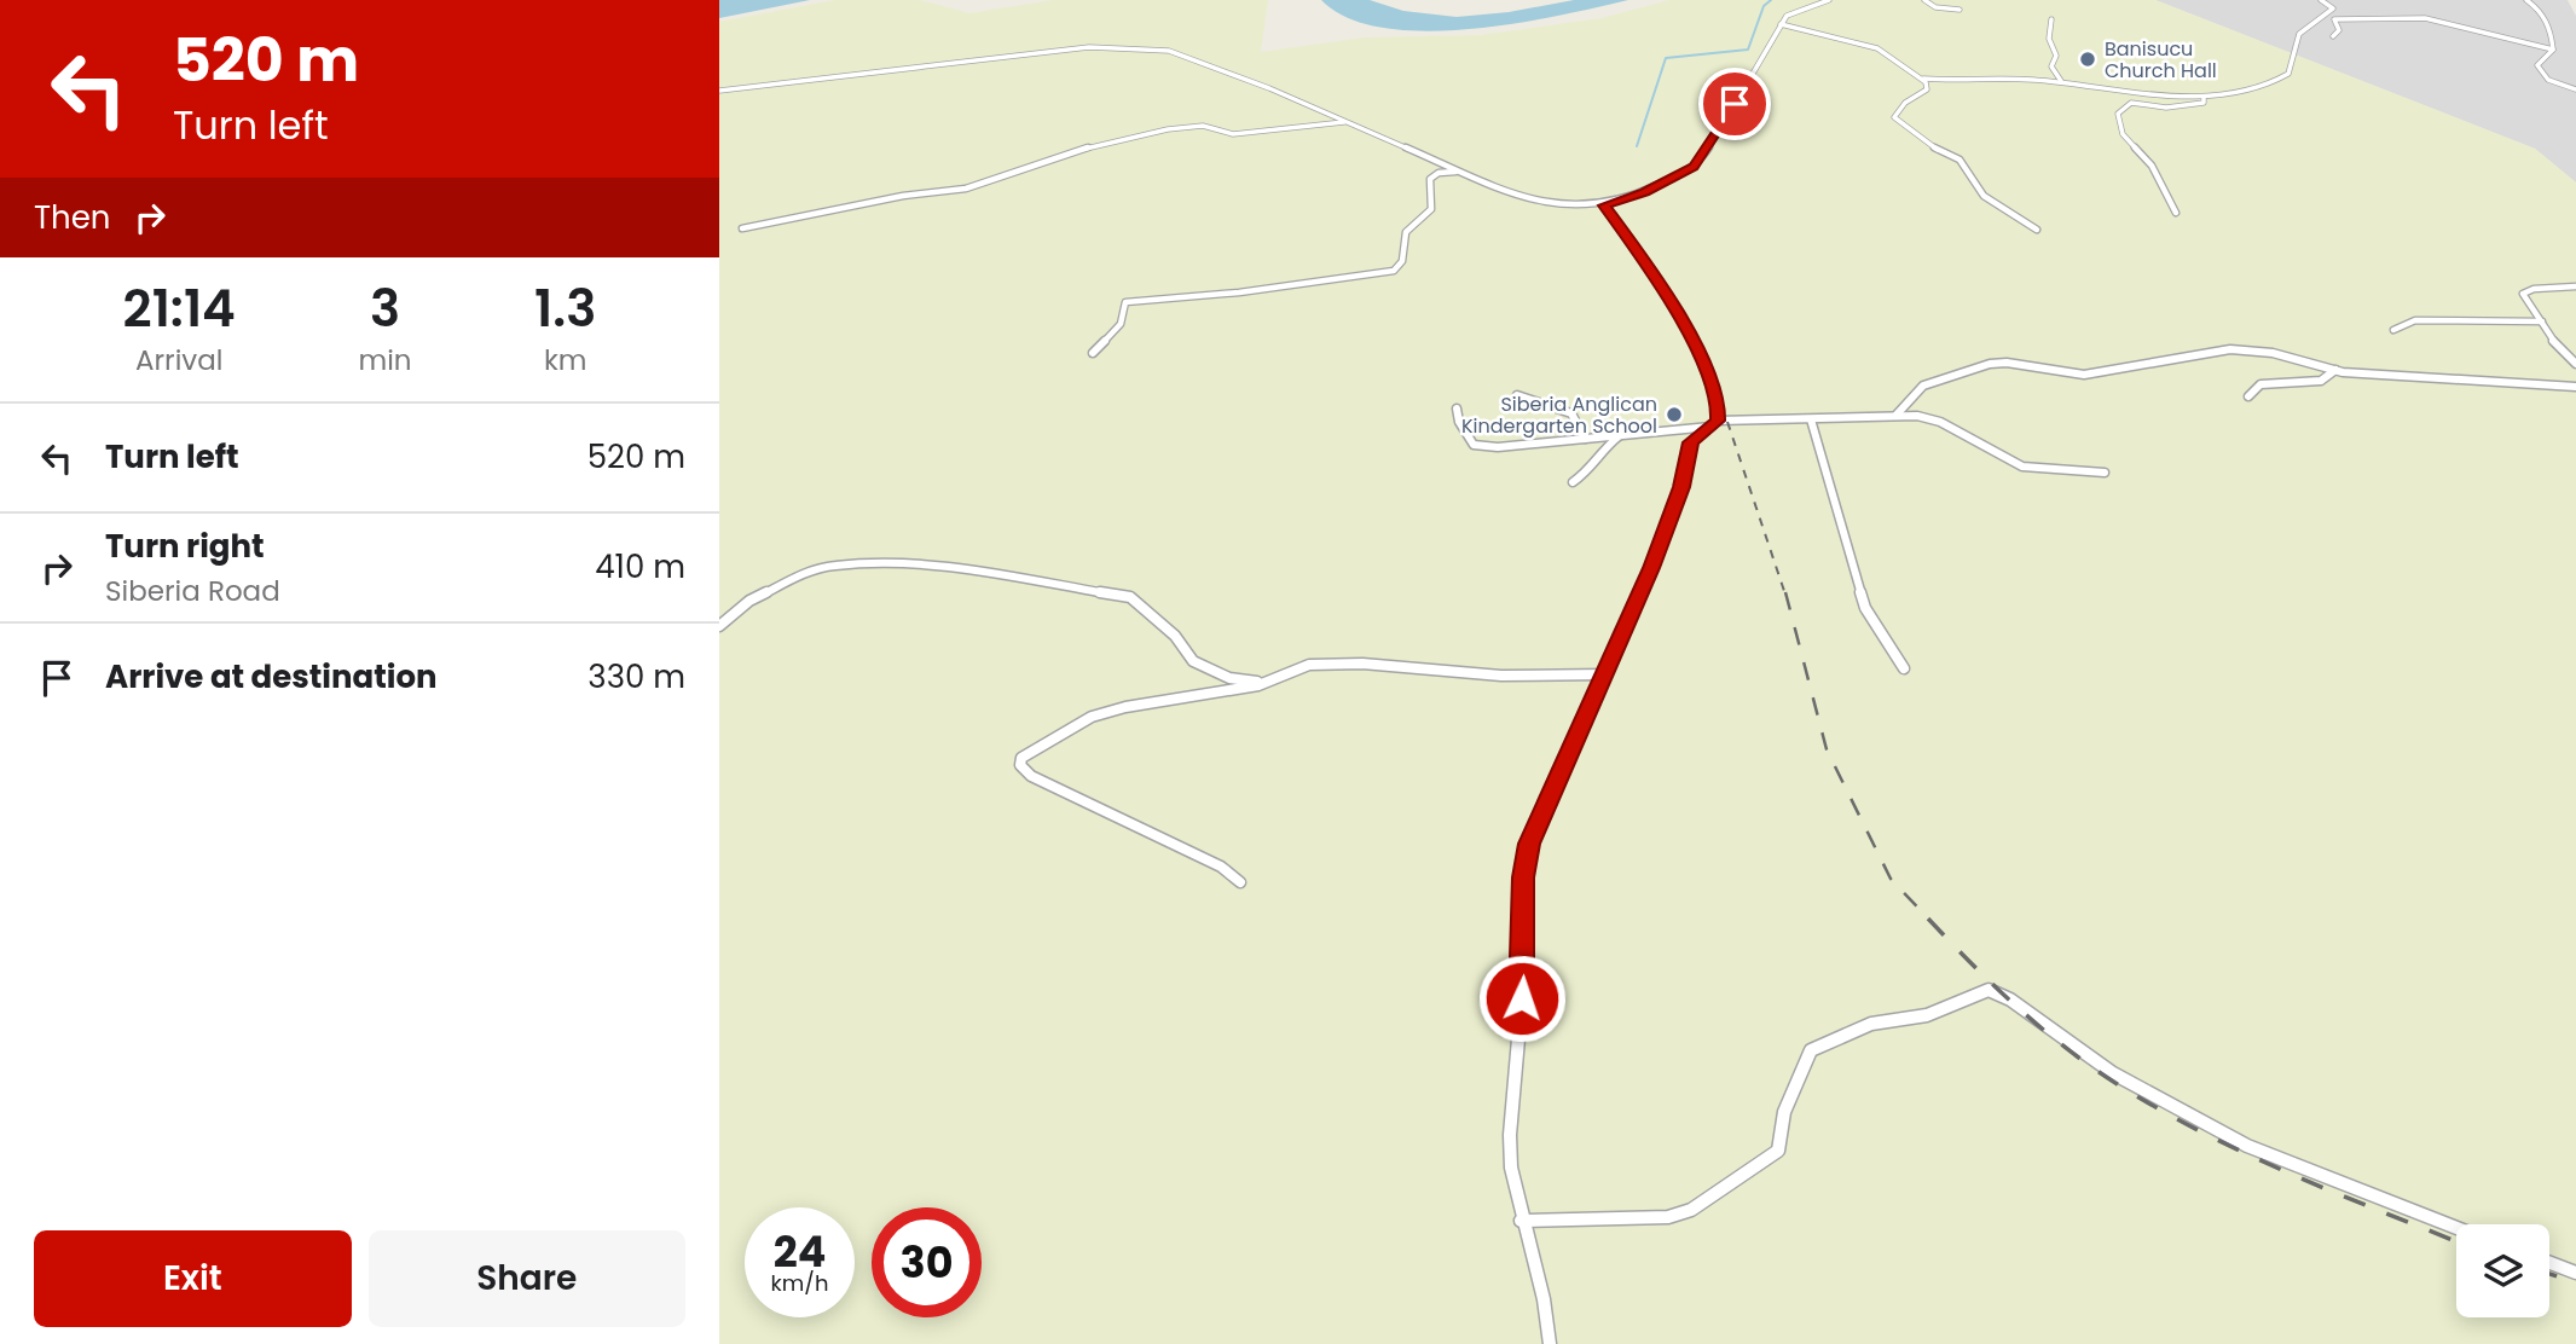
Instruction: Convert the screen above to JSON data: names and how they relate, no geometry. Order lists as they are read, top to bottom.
{
  "places": ["Banisucu Church Hall", "Siberia Anglican Kindergarten School"],
  "page": {
    "turn": ["520 m", "Turn left"],
    "then": "Then",
    "eta": [
      "21:14",
      "Arrival",
      "3",
      "min",
      "1.3",
      "km"
    ],
    "list": [
      {
        "name": "Turn left",
        "value": "520 m"
      },
      {
        "name": "Turn right",
        "note": "Siberia Road",
        "value": "410 m"
      },
      {
        "name": "Arrive at destination",
        "value": "330 m"
      }
    ],
    "speed": "24 km/h",
    "limit": "30",
    "buttons": ["Exit", "Share"]
  }
}
